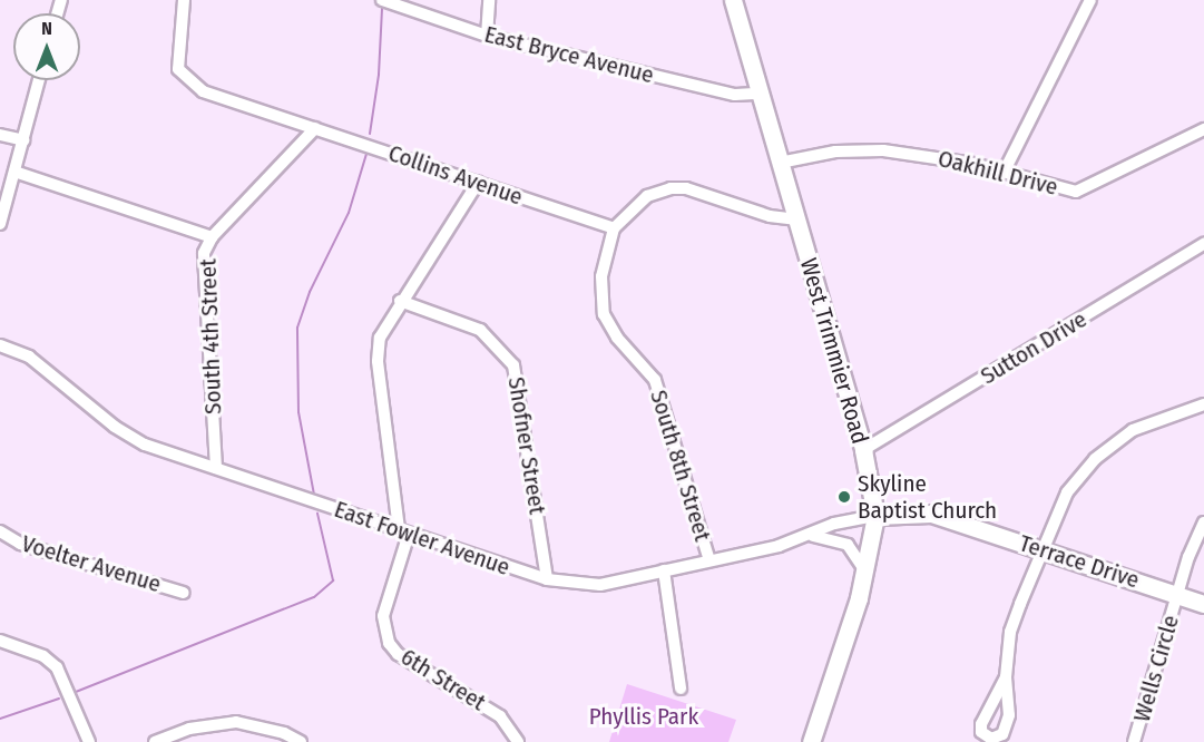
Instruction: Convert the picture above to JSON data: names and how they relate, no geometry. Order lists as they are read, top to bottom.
{
  "streets": {
    "street": [
      "East Bryce Avenue",
      "Oakhill Drive",
      "Collins Avenue",
      "South 4th Street",
      "Sutton Drive",
      "West Trimmier Road",
      "Shofner Street",
      "South 8th Street",
      "East Fowler Avenue",
      "Terrace Drive",
      "Voelter Avenue",
      "Wells Circle",
      "6th Street"
    ]
  },
  "crossings": [
    ["East Bryce Avenue", "West Trimmier Road"],
    ["Oakhill Drive", "West Trimmier Road"],
    ["Collins Avenue", "South 4th Street"],
    ["Collins Avenue", "South 8th Street"],
    ["South 4th Street", "East Fowler Avenue"],
    ["Sutton Drive", "West Trimmier Road"],
    ["West Trimmier Road", "East Fowler Avenue"],
    ["West Trimmier Road", "Terrace Drive"],
    ["Shofner Street", "East Fowler Avenue"],
    ["South 8th Street", "East Fowler Avenue"],
    ["East Fowler Avenue", "Terrace Drive"],
    ["East Fowler Avenue", "6th Street"],
    ["Terrace Drive", "Wells Circle"]
  ],
  "parks": ["Phyllis Park"],
  "places": ["Skyline Baptist Church"],
  "north": "top"
}
